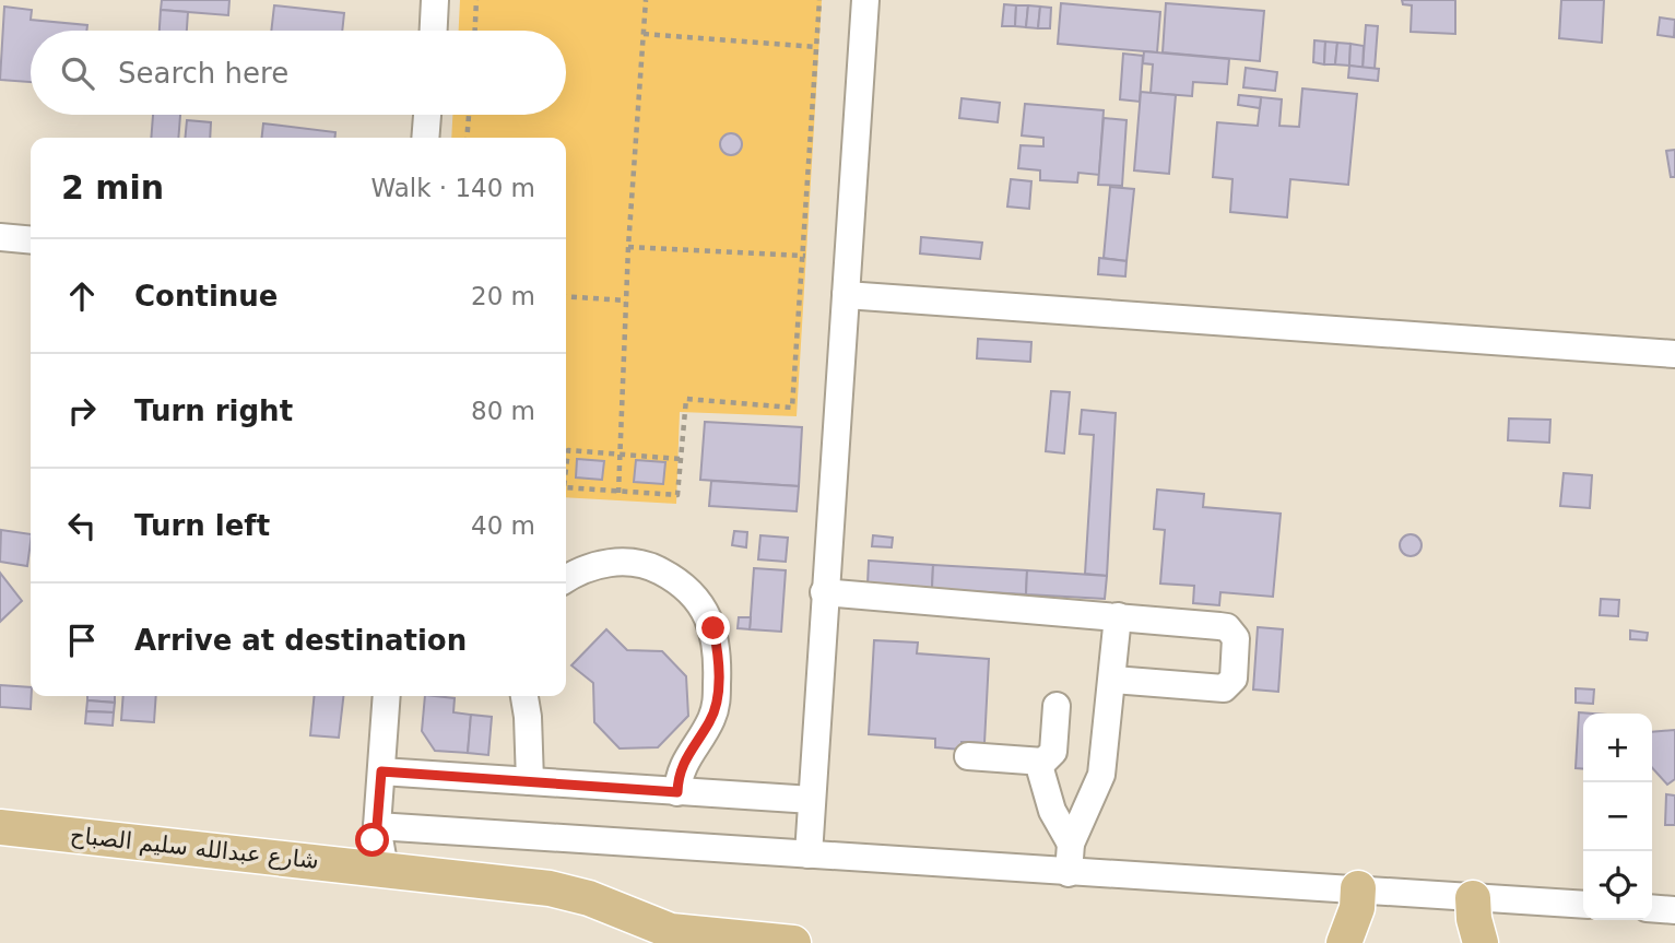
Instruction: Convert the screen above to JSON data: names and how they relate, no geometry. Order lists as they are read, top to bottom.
{
  "streets": {
    "main road": ["شارع عبدالله سليم الصباح"]
  },
  "page": {
    "search": "Search here",
    "heading": ["2 min", "Walk · 140 m"],
    "list": [
      ["Continue", "20 m"],
      ["Turn right", "80 m"],
      ["Turn left", "40 m"],
      "Arrive at destination"
    ],
    "map_buttons": ["+", "−"]
  }
}
